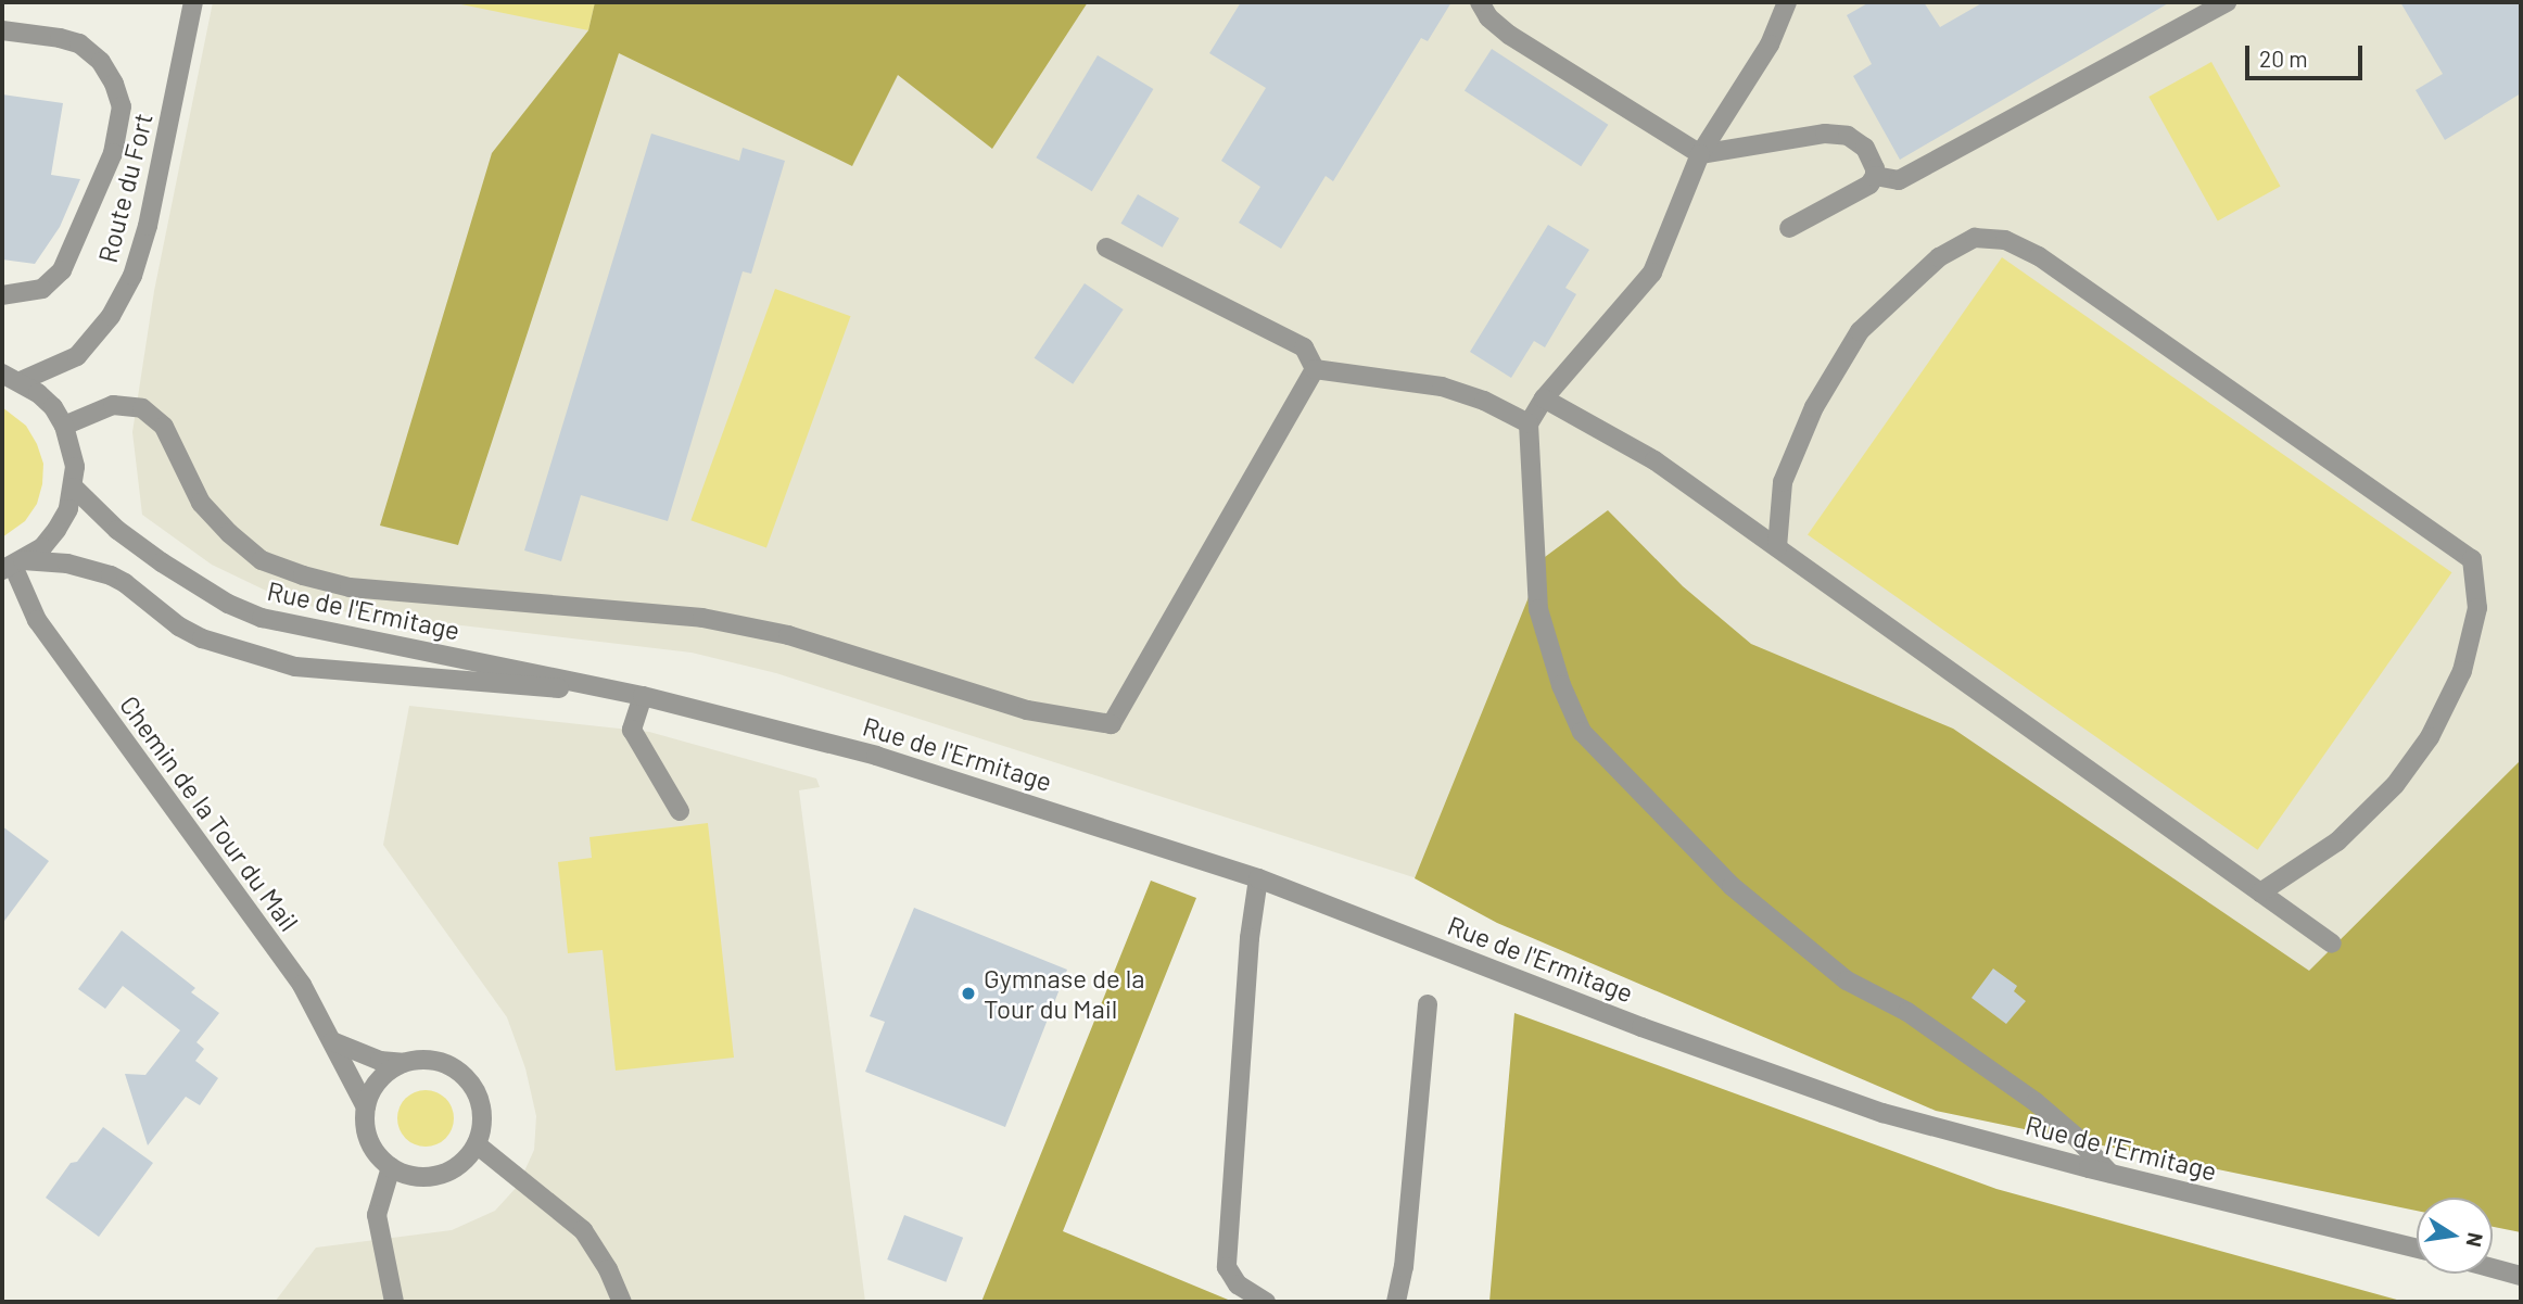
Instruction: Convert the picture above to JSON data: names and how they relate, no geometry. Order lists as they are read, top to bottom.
{
  "streets": {
    "street": ["Route du Fort", "Rue de l'Ermitage", "Chemin de la Tour du Mail"]
  },
  "crossings": [
    ["Rue de l'Ermitage", "Chemin de la Tour du Mail"]
  ],
  "places": ["Gymnase de la Tour du Mail"],
  "scale_bar": "20 m",
  "north": "right"
}
